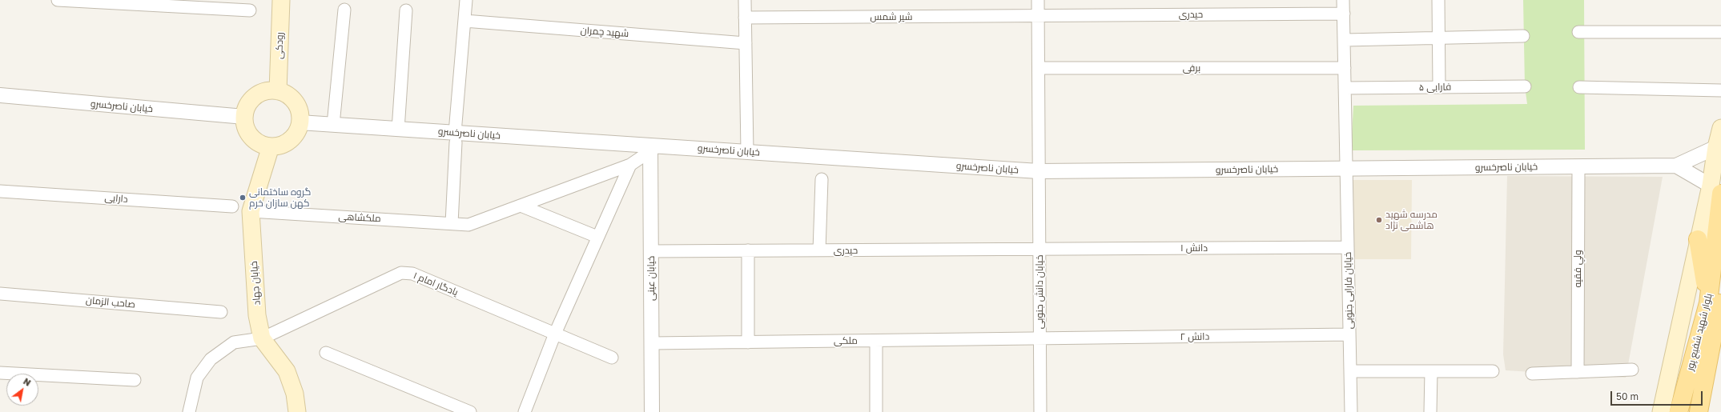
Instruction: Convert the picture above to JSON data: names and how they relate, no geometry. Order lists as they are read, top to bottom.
{
  "streets": {
    "main road": ["رودکی", "خیابان جهاد", "بلوار شهید شفیع پور"],
    "street": [
      "حیدری",
      "شیر شمس",
      "شهید چمران",
      "برفی",
      "فارابی ۵",
      "خیابان ناصرخسرو",
      "دارایی",
      "ملکشاهی",
      "دانش ۱",
      "ولي فقيه",
      "خیابان عینی",
      "یادگار امام ۱",
      "خیابان فارابی جنوبی",
      "خیابان دانش جنوبی",
      "صاحب الزمان",
      "دانش ۲",
      "ملکی"
    ]
  },
  "crossings": [
    ["حیدری", "شیر شمس"],
    ["حیدری", "دانش ۱"],
    ["حیدری", "خیابان عینی"],
    ["حیدری", "خیابان فارابی جنوبی"],
    ["حیدری", "خیابان دانش جنوبی"],
    ["شیر شمس", "خیابان دانش جنوبی"],
    ["رودکی", "خیابان ناصرخسرو"],
    ["رودکی", "خیابان جهاد"],
    ["برفی", "خیابان فارابی جنوبی"],
    ["برفی", "خیابان دانش جنوبی"],
    ["فارابی ۵", "خیابان فارابی جنوبی"],
    ["خیابان ناصرخسرو", "ولي فقيه"],
    ["خیابان ناصرخسرو", "خیابان عینی"],
    ["خیابان ناصرخسرو", "خیابان جهاد"],
    ["خیابان ناصرخسرو", "خیابان فارابی جنوبی"],
    ["خیابان ناصرخسرو", "خیابان دانش جنوبی"],
    ["ملکشاهی", "خیابان جهاد"],
    ["دانش ۱", "خیابان فارابی جنوبی"],
    ["دانش ۱", "خیابان دانش جنوبی"],
    ["خیابان عینی", "ملکی"],
    ["خیابان جهاد", "یادگار امام ۱"],
    ["خیابان فارابی جنوبی", "دانش ۲"],
    ["خیابان دانش جنوبی", "دانش ۲"],
    ["خیابان دانش جنوبی", "ملکی"],
    ["دانش ۲", "ملکی"]
  ],
  "places": ["گروه ساختمانی کهن سازان خرم", "مدرسه شهید ه‍اشمی نژاد"],
  "scale_bar": "50 m",
  "north": "top right"
}
